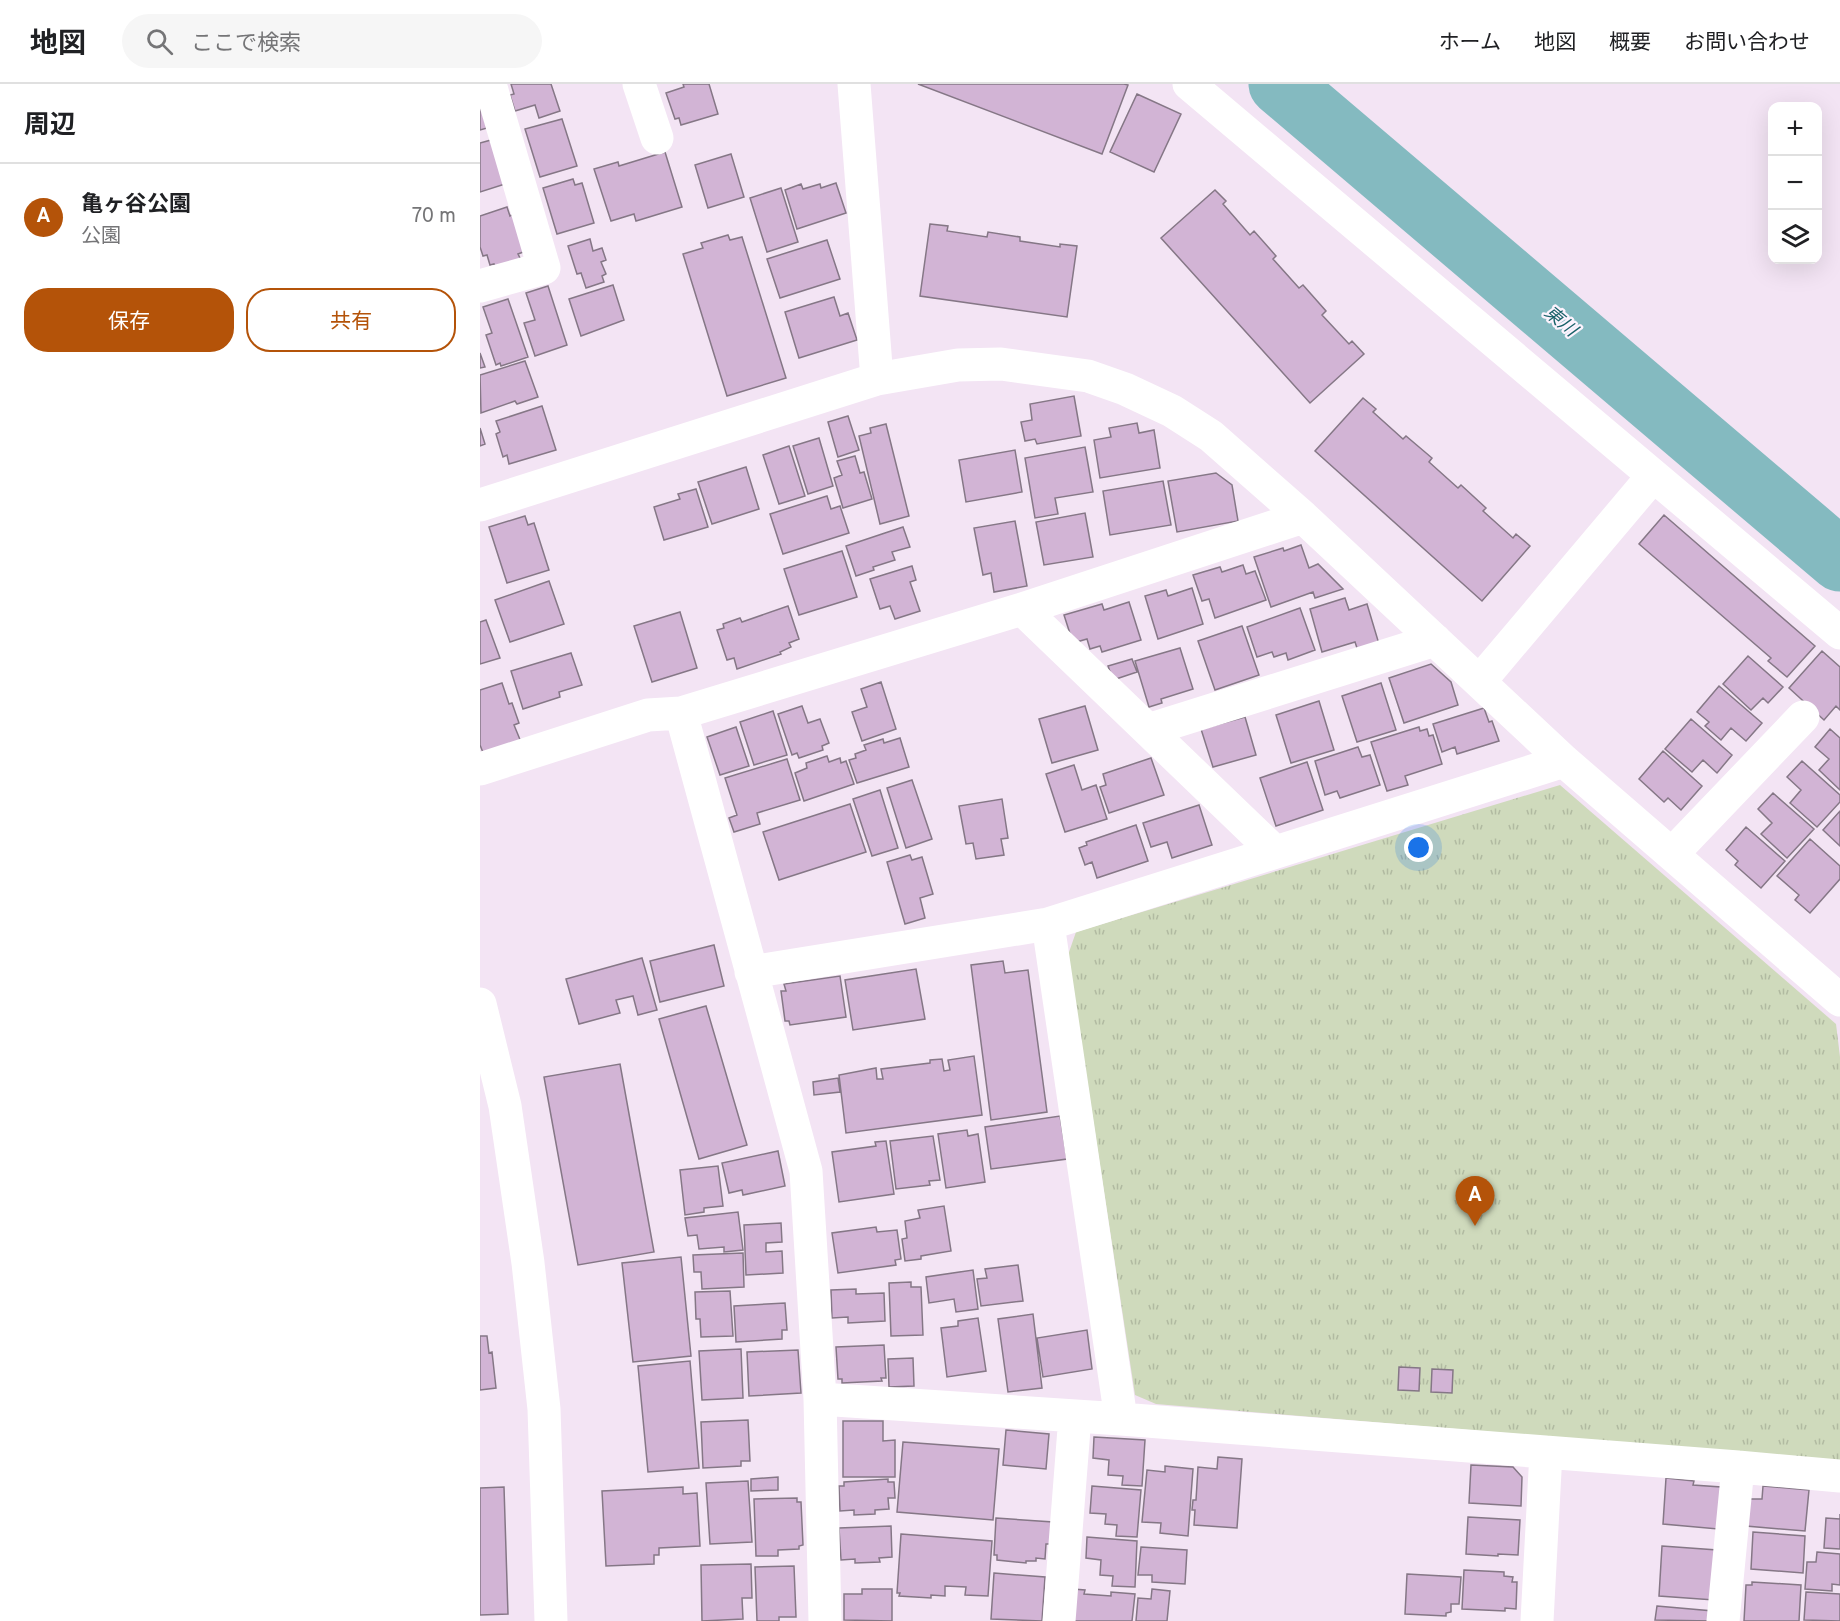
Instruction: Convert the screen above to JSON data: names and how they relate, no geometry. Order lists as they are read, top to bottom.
{
  "water": ["東川"],
  "page": {
    "header": "地図",
    "search": "ここで検索",
    "nav": [
      "ホーム",
      "地図",
      "概要",
      "お問い合わせ"
    ],
    "heading": "周辺",
    "map_buttons": ["+", "−"],
    "list": [
      {
        "mark": "A",
        "name": "亀ヶ谷公園",
        "note": "公園",
        "value": "70 m"
      }
    ],
    "buttons": ["保存", "共有"],
    "pins": "A"
  }
}
